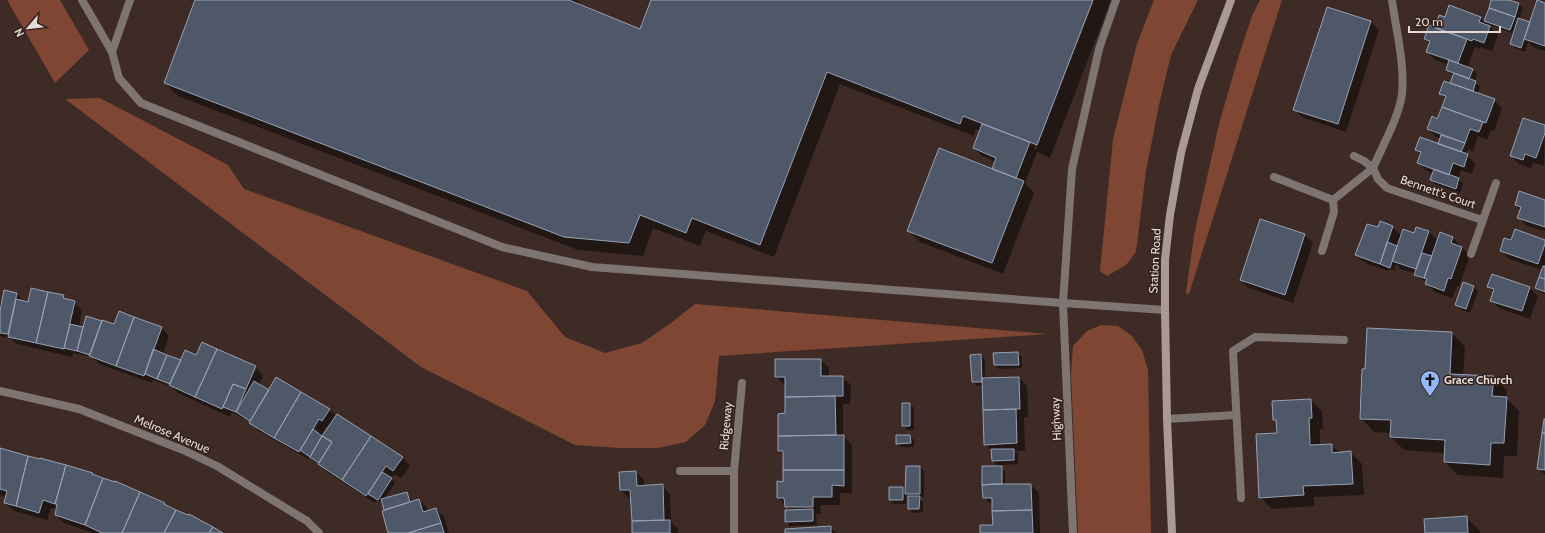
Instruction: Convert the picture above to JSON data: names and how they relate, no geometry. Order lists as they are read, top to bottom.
{
  "streets": {
    "main road": ["Station Road"],
    "street": [
      "Bennett's Court",
      "Highway",
      "Ridgeway",
      "Melrose Avenue"
    ]
  },
  "places": {
    "church": ["Grace Church"]
  },
  "scale_bar": "20 m",
  "north": "bottom left"
}
